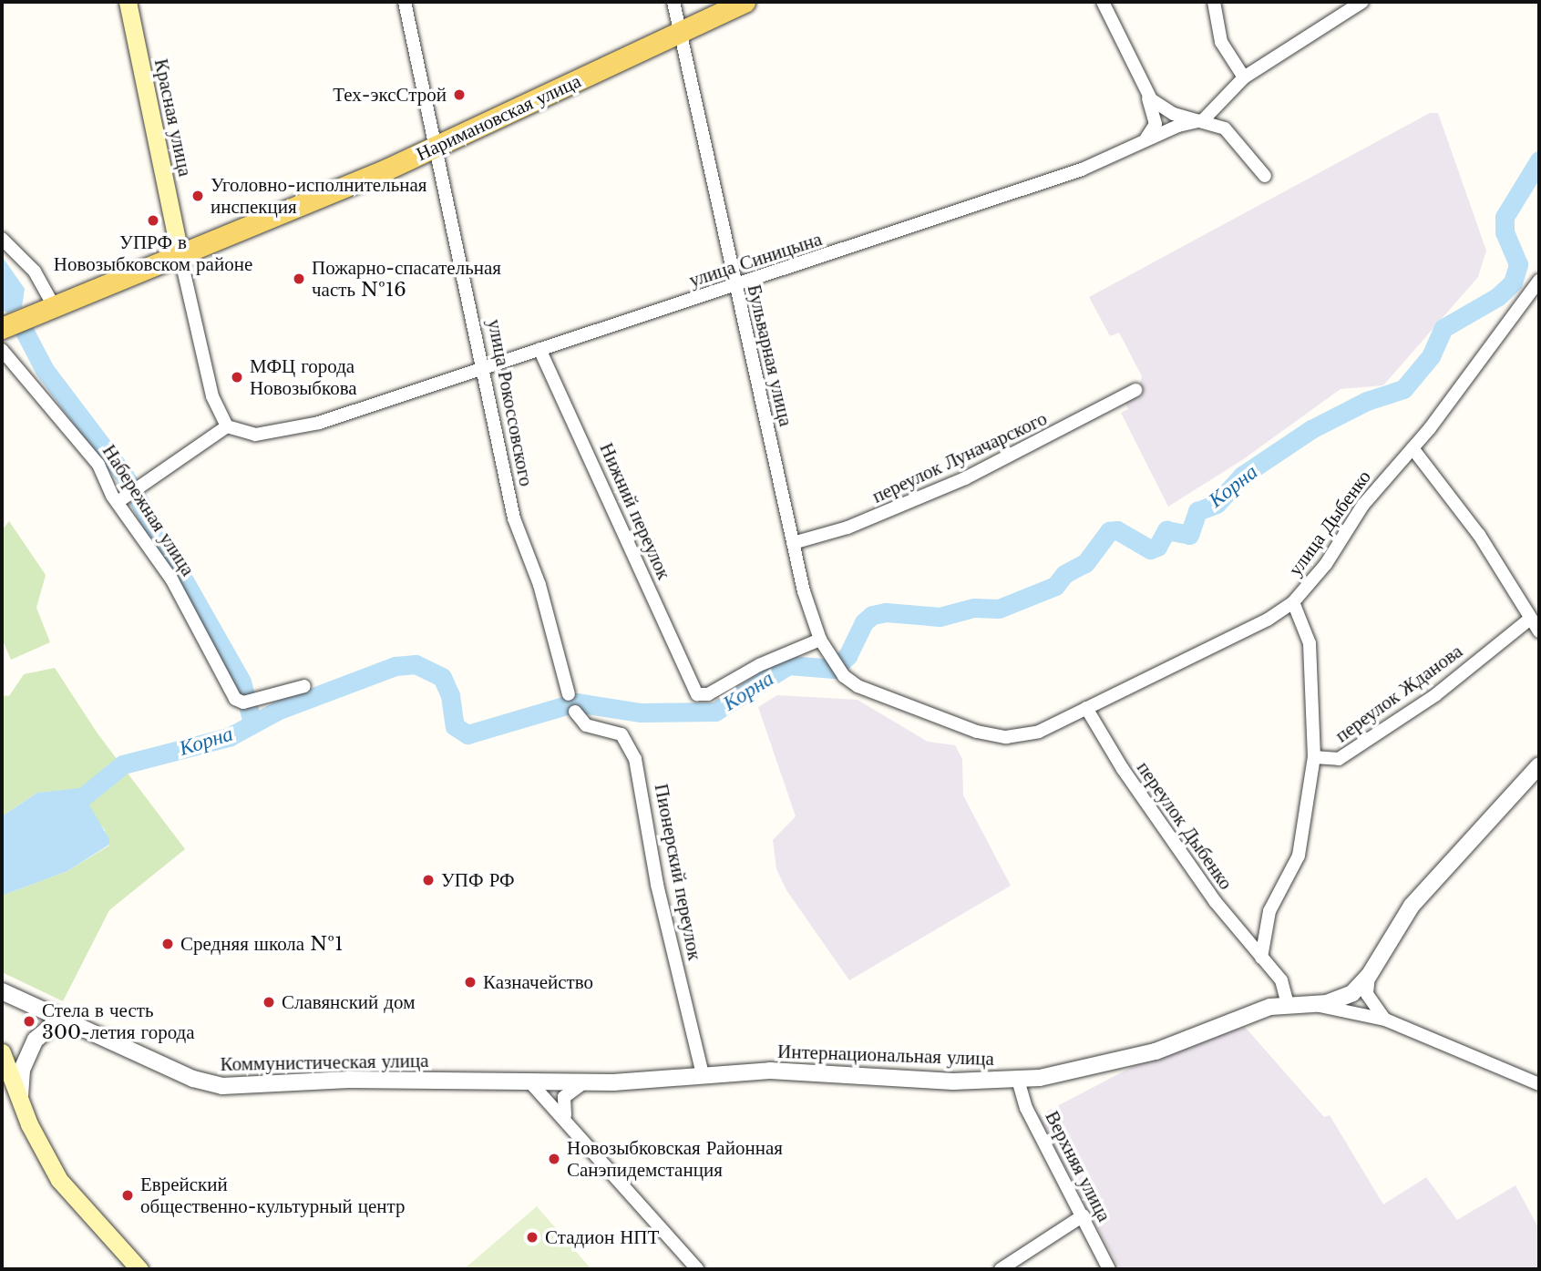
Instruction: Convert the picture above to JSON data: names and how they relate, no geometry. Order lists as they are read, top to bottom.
{
  "streets": {
    "main road": ["Красная улица", "Наримановская улица"],
    "street": [
      "улица Синицына",
      "Бульварная улица",
      "улица Рокоссовского",
      "переулок Луначарского",
      "Набережная улица",
      "Нижний переулок",
      "улица Дыбенко",
      "переулок Жданова",
      "переулок Дыбенко",
      "Пионерский переулок",
      "Интернациональная улица",
      "Коммунистическая улица",
      "Верхняя улица"
    ]
  },
  "crossings": [
    ["Красная улица", "Наримановская улица"],
    ["Красная улица", "улица Синицына"],
    ["Наримановская улица", "Бульварная улица"],
    ["Наримановская улица", "улица Рокоссовского"],
    ["улица Синицына", "Бульварная улица"],
    ["улица Синицына", "улица Рокоссовского"],
    ["улица Синицына", "Нижний переулок"],
    ["Бульварная улица", "переулок Луначарского"],
    ["Бульварная улица", "Нижний переулок"],
    ["Бульварная улица", "улица Дыбенко"],
    ["улица Дыбенко", "переулок Дыбенко"],
    ["переулок Дыбенко", "Интернациональная улица"],
    ["Пионерский переулок", "Интернациональная улица"],
    ["Интернациональная улица", "Коммунистическая улица"],
    ["Интернациональная улица", "Верхняя улица"]
  ],
  "water": ["Корна"],
  "places": [
    "Тех-эксСтрой",
    "Уголовно-исполнительная инспекция",
    "УПРФ в Новозыбковском районе",
    "Пожарно-спасательная часть №16",
    "МФЦ города Новозыбкова",
    "УПФ РФ",
    "Средняя школа №1",
    "Казначейство",
    "Славянский дом",
    "Стела в честь 300-летия города",
    "Новозыбковская Районная Санэпидемстанция",
    "Еврейский общественно-культурный центр",
    "Стадион НПТ"
  ]
}
